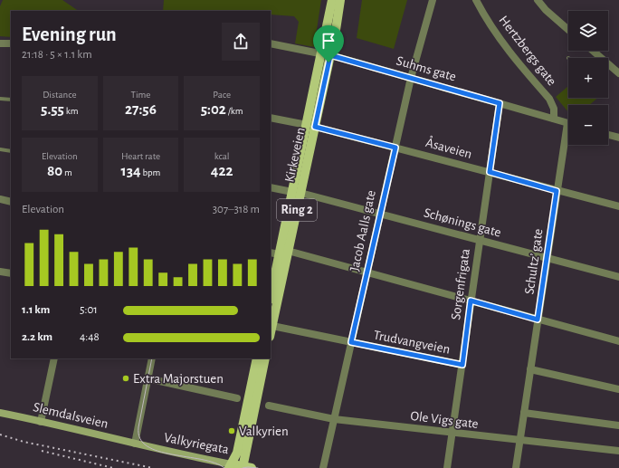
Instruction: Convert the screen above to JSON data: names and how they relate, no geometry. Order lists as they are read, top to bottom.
{
  "streets": {
    "main road": [
      "Kirkeveien",
      "Ring 2",
      "Slemdalsveien",
      "Valkyriegata"
    ],
    "street": [
      "Hertzbergs gate",
      "Suhms gate",
      "Åsaveien",
      "Schønings gate",
      "Jacob Aalls gate",
      "Schultz’ gate",
      "Sorgenfrigata",
      "Trudvangveien",
      "Ole Vigs gate"
    ]
  },
  "crossings": [
    ["Hertzbergs gate", "Suhms gate"],
    ["Suhms gate", "Kirkeveien"],
    ["Suhms gate", "Jacob Aalls gate"],
    ["Suhms gate", "Sorgenfrigata"],
    ["Åsaveien", "Kirkeveien"],
    ["Åsaveien", "Jacob Aalls gate"],
    ["Åsaveien", "Schultz’ gate"],
    ["Åsaveien", "Sorgenfrigata"],
    ["Kirkeveien", "Schønings gate"],
    ["Kirkeveien", "Trudvangveien"],
    ["Schønings gate", "Jacob Aalls gate"],
    ["Schønings gate", "Schultz’ gate"],
    ["Schønings gate", "Sorgenfrigata"],
    ["Jacob Aalls gate", "Trudvangveien"],
    ["Jacob Aalls gate", "Ole Vigs gate"],
    ["Schultz’ gate", "Ole Vigs gate"],
    ["Sorgenfrigata", "Trudvangveien"],
    ["Sorgenfrigata", "Ole Vigs gate"],
    ["Slemdalsveien", "Valkyriegata"]
  ],
  "places": ["Extra Majorstuen", "Valkyrien"],
  "page": {
    "map_buttons": ["+", "−"],
    "heading": ["Evening run", "21:18 · 5 × 1.1 km"],
    "stats": [
      ["Distance", "5.55 km"],
      ["Time", "27:56"],
      ["Pace", "5:02 /km"],
      ["Elevation", "80 m"],
      ["Heart rate", "134 bpm"],
      ["kcal", "422"]
    ],
    "chart": ["Elevation", "307–318 m"],
    "list": [
      {
        "name": "1.1 km",
        "note": "5:01"
      },
      {
        "name": "2.2 km",
        "note": "4:48"
      }
    ]
  }
}
